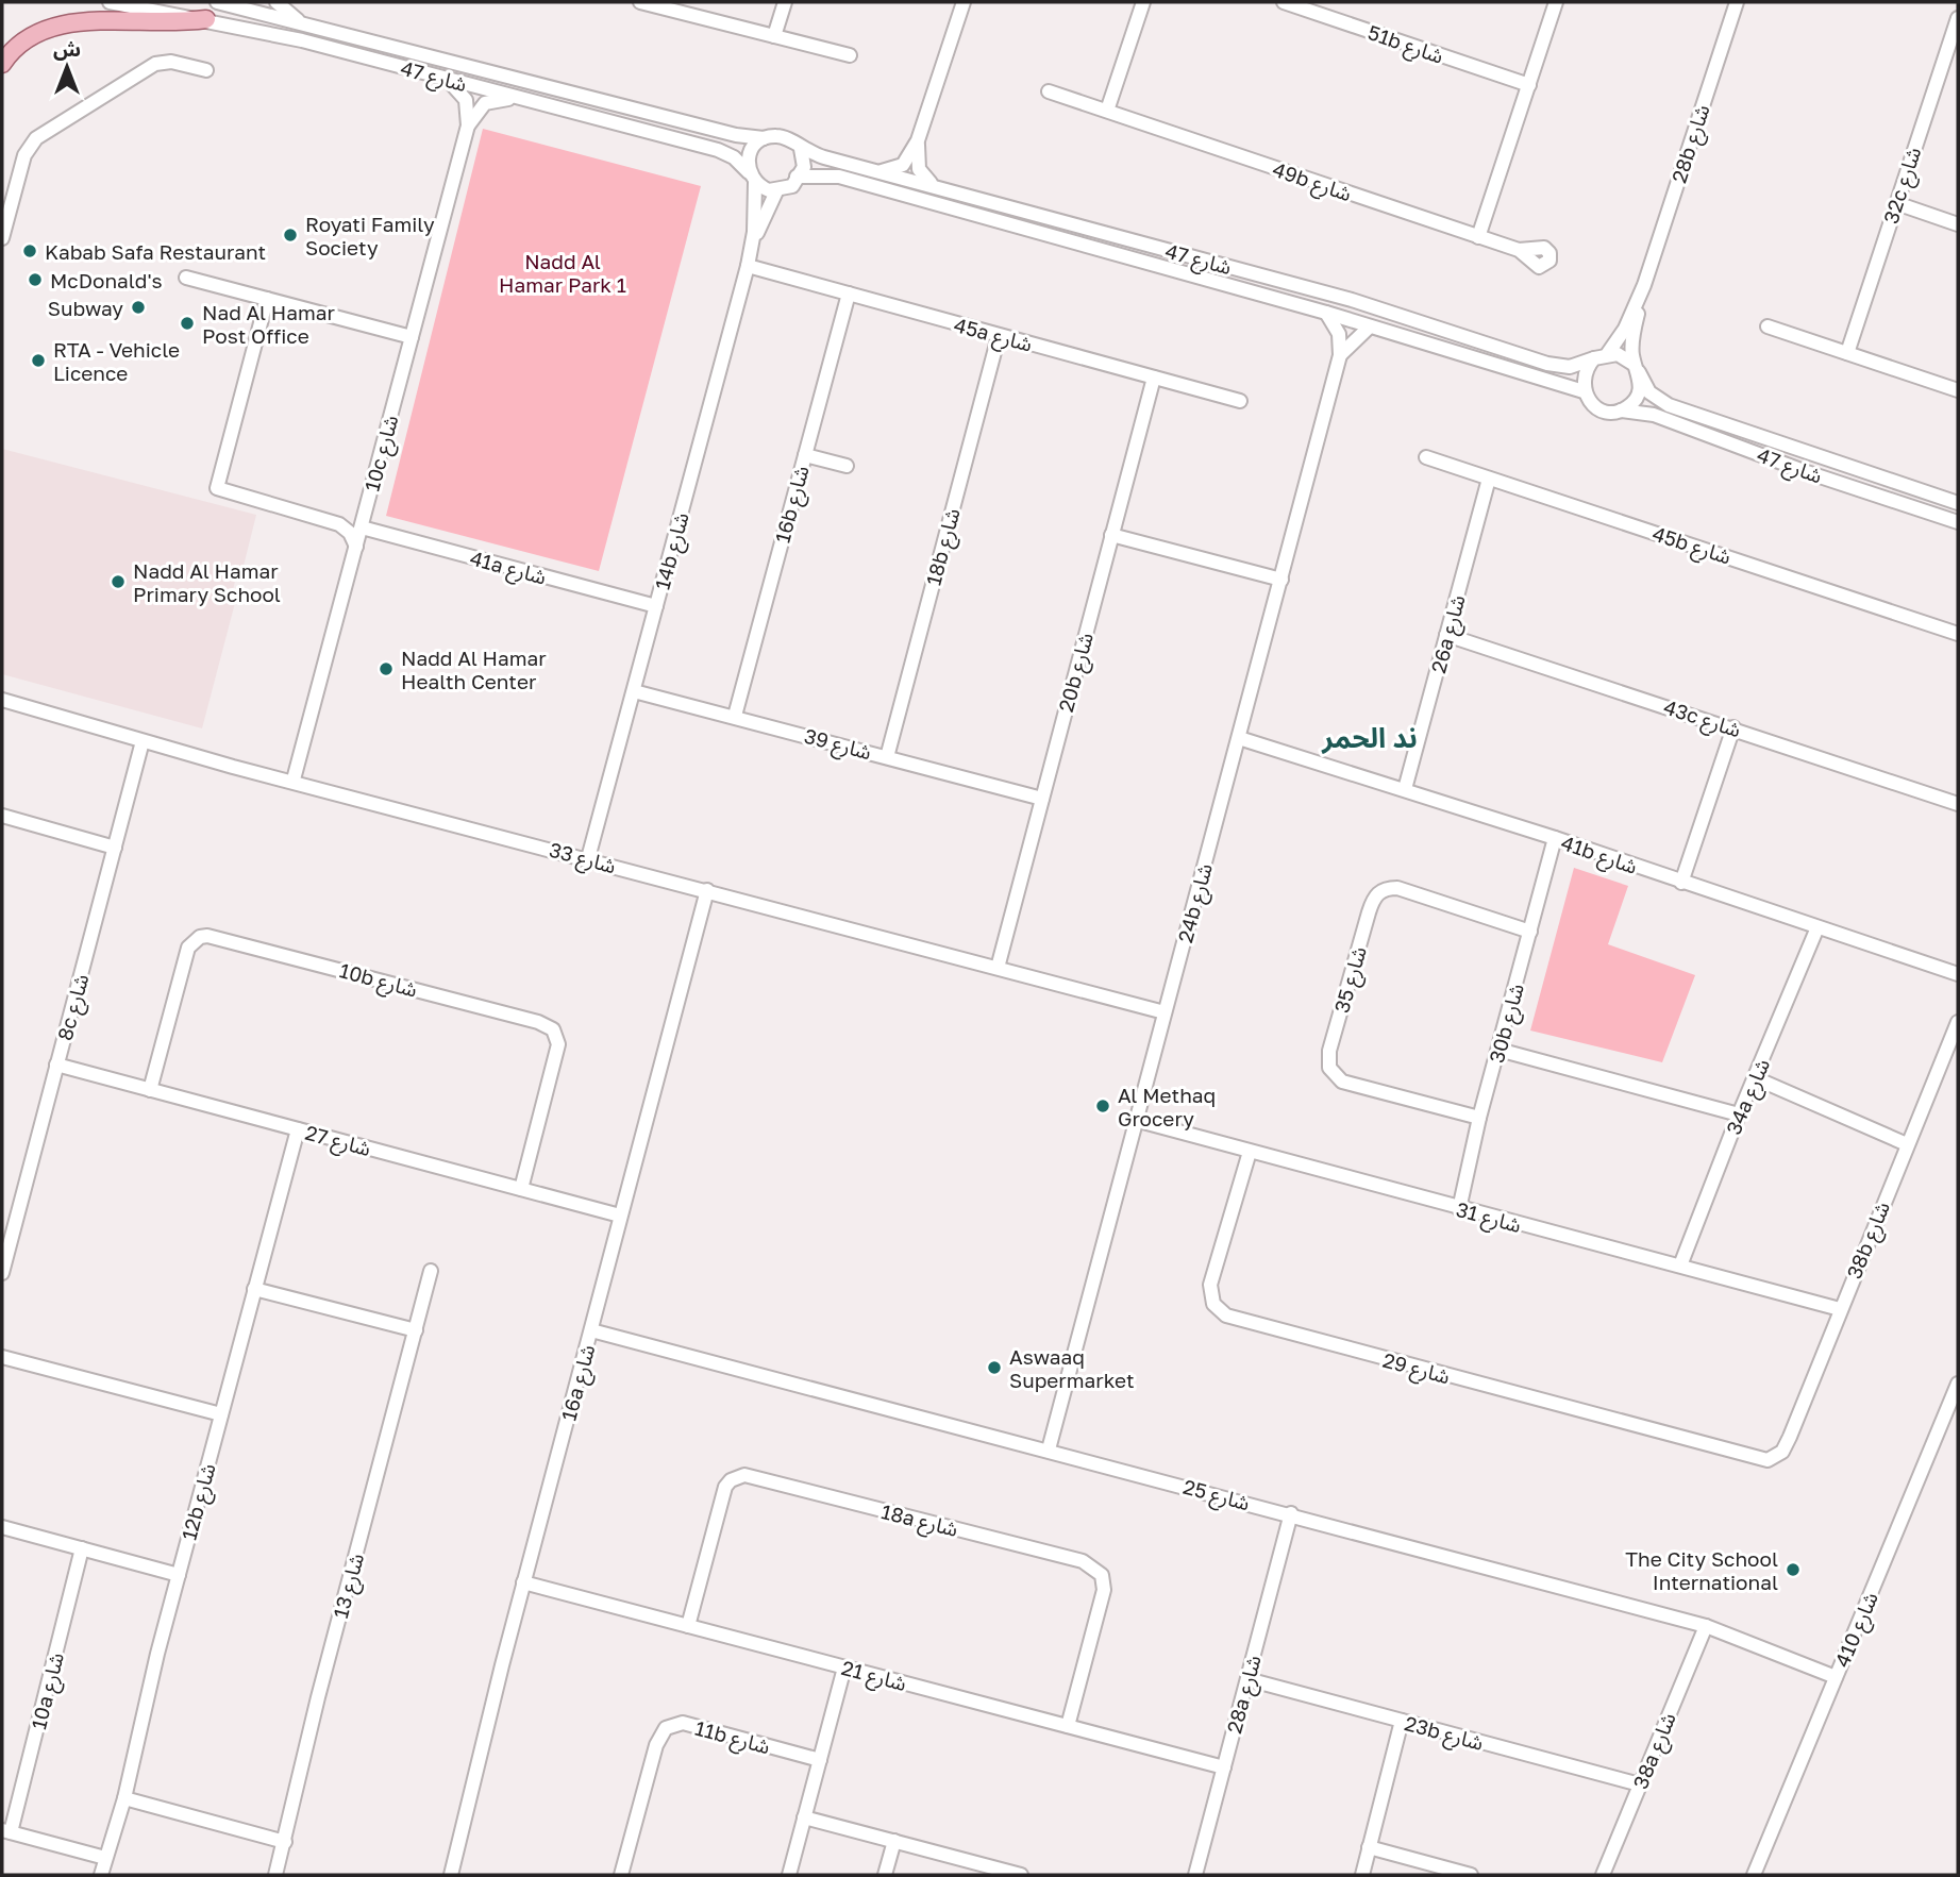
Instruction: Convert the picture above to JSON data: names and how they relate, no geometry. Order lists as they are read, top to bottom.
{
  "streets": {
    "street": [
      "51b شارع",
      "شارع 47",
      "28b شارع",
      "49b شارع",
      "32c شارع",
      "45a شارع",
      "10c شارع",
      "16b شارع",
      "45b شارع",
      "18b شارع",
      "14b شارع",
      "41a شارع",
      "26a شارع",
      "20b شارع",
      "43c شارع",
      "شارع 39",
      "41b شارع",
      "شارع 33",
      "24b شارع",
      "10b شارع",
      "شارع 35",
      "8c شارع",
      "30b شارع",
      "34a شارع",
      "شارع 27",
      "شارع 31",
      "38b شارع",
      "شارع 29",
      "16a شارع",
      "شارع 25",
      "12b شارع",
      "18a شارع",
      "شارع 13",
      "شارع 410",
      "شارع 21",
      "10a شارع",
      "28a شارع",
      "23b شارع",
      "11b شارع",
      "38a شارع"
    ]
  },
  "crossings": [
    ["شارع 47", "28b شارع"],
    ["شارع 47", "14b شارع"],
    ["شارع 47", "24b شارع"],
    ["45a شارع", "16b شارع"],
    ["45a شارع", "18b شارع"],
    ["45a شارع", "14b شارع"],
    ["45a شارع", "20b شارع"],
    ["10c شارع", "41a شارع"],
    ["10c شارع", "شارع 33"],
    ["16b شارع", "شارع 39"],
    ["45b شارع", "26a شارع"],
    ["18b شارع", "شارع 39"],
    ["14b شارع", "41a شارع"],
    ["14b شارع", "شارع 39"],
    ["14b شارع", "شارع 33"],
    ["26a شارع", "43c شارع"],
    ["26a شارع", "41b شارع"],
    ["20b شارع", "شارع 39"],
    ["20b شارع", "شارع 33"],
    ["41b شارع", "24b شارع"],
    ["41b شارع", "30b شارع"],
    ["41b شارع", "34a شارع"],
    ["شارع 33", "24b شارع"],
    ["شارع 33", "8c شارع"],
    ["شارع 33", "16a شارع"],
    ["24b شارع", "شارع 31"],
    ["24b شارع", "شارع 25"],
    ["10b شارع", "شارع 27"],
    ["شارع 35", "30b شارع"],
    ["8c شارع", "شارع 27"],
    ["30b شارع", "شارع 31"],
    ["34a شارع", "شارع 31"],
    ["شارع 27", "16a شارع"],
    ["شارع 27", "12b شارع"],
    ["شارع 31", "38b شارع"],
    ["شارع 31", "شارع 29"],
    ["38b شارع", "شارع 29"],
    ["16a شارع", "شارع 25"],
    ["16a شارع", "شارع 21"],
    ["شارع 25", "شارع 410"],
    ["شارع 25", "28a شارع"],
    ["شارع 25", "38a شارع"],
    ["18a شارع", "شارع 21"],
    ["شارع 21", "28a شارع"],
    ["28a شارع", "23b شارع"],
    ["23b شارع", "38a شارع"]
  ],
  "districts": ["ند الحمر"],
  "parks": ["Nadd Al Hamar Park 1"],
  "places": [
    "Royati Family Society",
    "Kabab Safa Restaurant",
    "McDonald's",
    "Subway",
    "Nad Al Hamar Post Office",
    "RTA - Vehicle Licence",
    "Nadd Al Hamar Primary School",
    "Nadd Al Hamar Health Center",
    "Al Methaq Grocery",
    "Aswaaq Supermarket",
    "The City School International"
  ],
  "north": "top"
}
